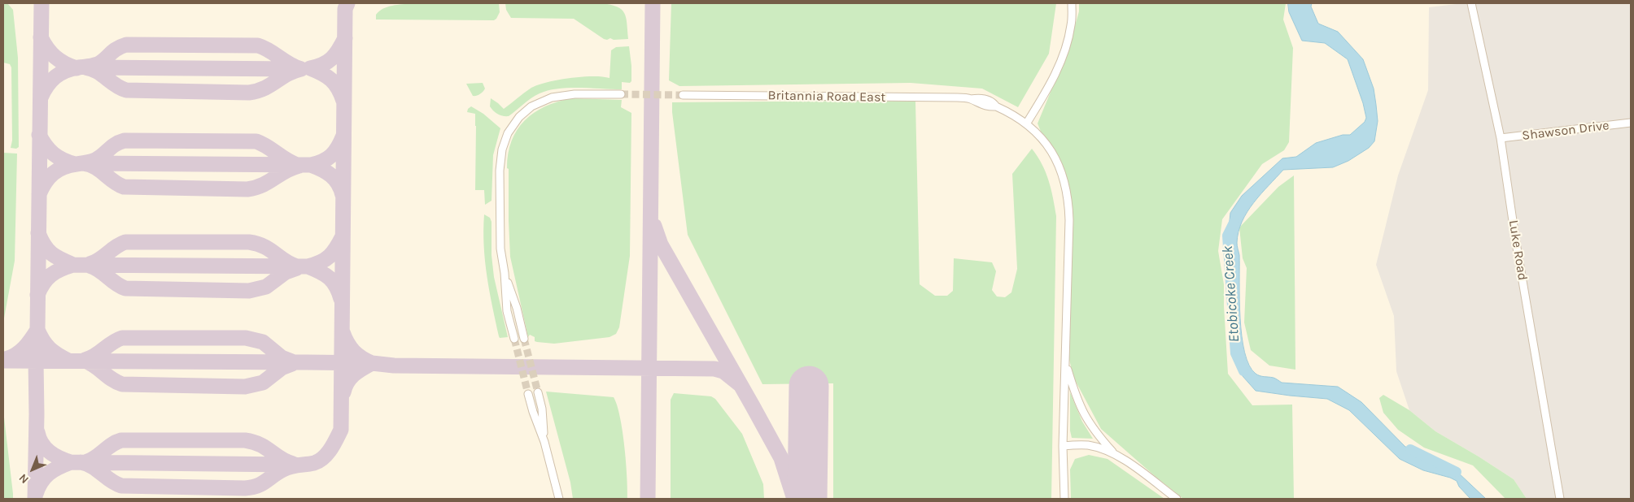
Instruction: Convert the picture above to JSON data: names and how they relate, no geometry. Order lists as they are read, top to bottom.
{
  "streets": {
    "street": ["Britannia Road East", "Shawson Drive", "Luke Road"]
  },
  "crossings": [
    ["Shawson Drive", "Luke Road"]
  ],
  "water": ["Etobicoke Creek"],
  "north": "bottom left"
}
